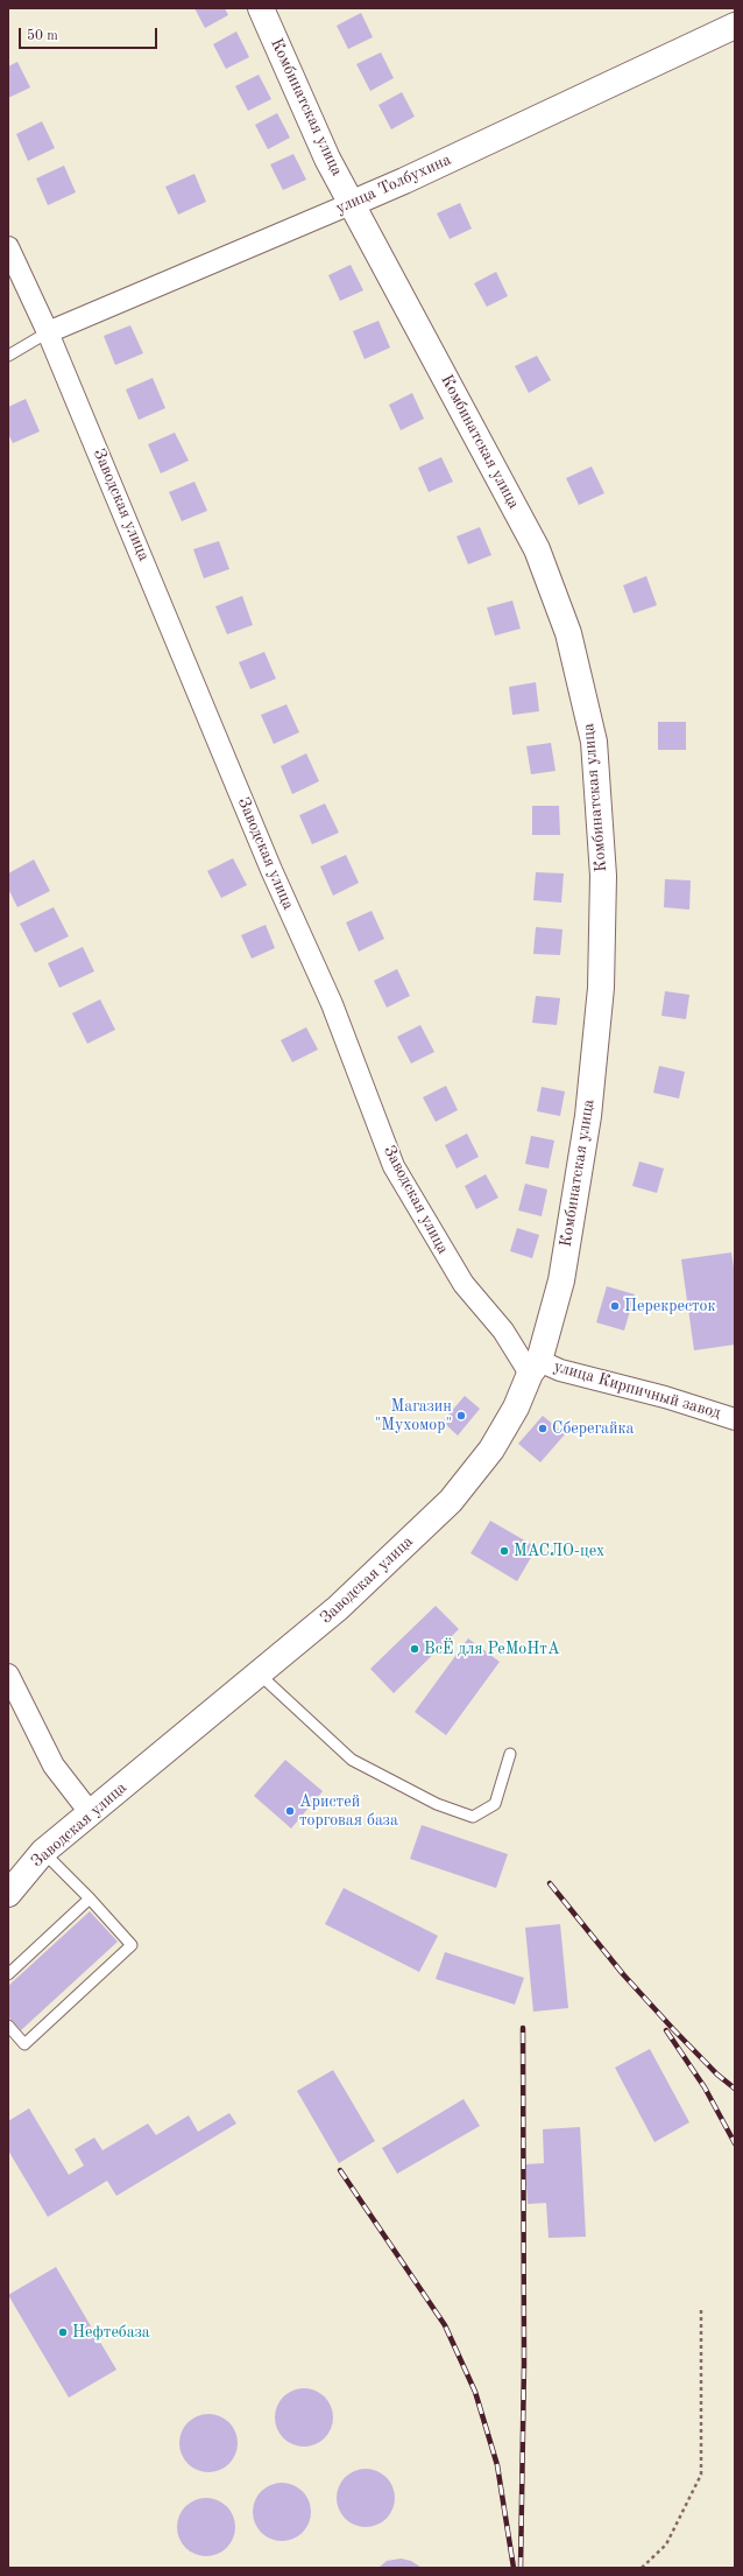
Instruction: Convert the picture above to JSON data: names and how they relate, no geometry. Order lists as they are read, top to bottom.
{
  "streets": {
    "main road": ["Комбинатская улица", "улица Толбухина", "Заводская улица"],
    "street": ["улица Кирпичный завод"]
  },
  "crossings": [
    ["Комбинатская улица", "улица Толбухина"],
    ["Комбинатская улица", "Заводская улица"],
    ["Комбинатская улица", "улица Кирпичный завод"],
    ["улица Толбухина", "Заводская улица"],
    ["Заводская улица", "улица Кирпичный завод"]
  ],
  "places": [
    "Перекресток",
    "Магазин \"Мухомор\"",
    "Сберегайка",
    "МАСЛО-цех",
    "ВсЁ для РеМоНтА",
    "Аристей торговая база",
    "Нефтебаза"
  ],
  "scale_bar": "50 m"
}
